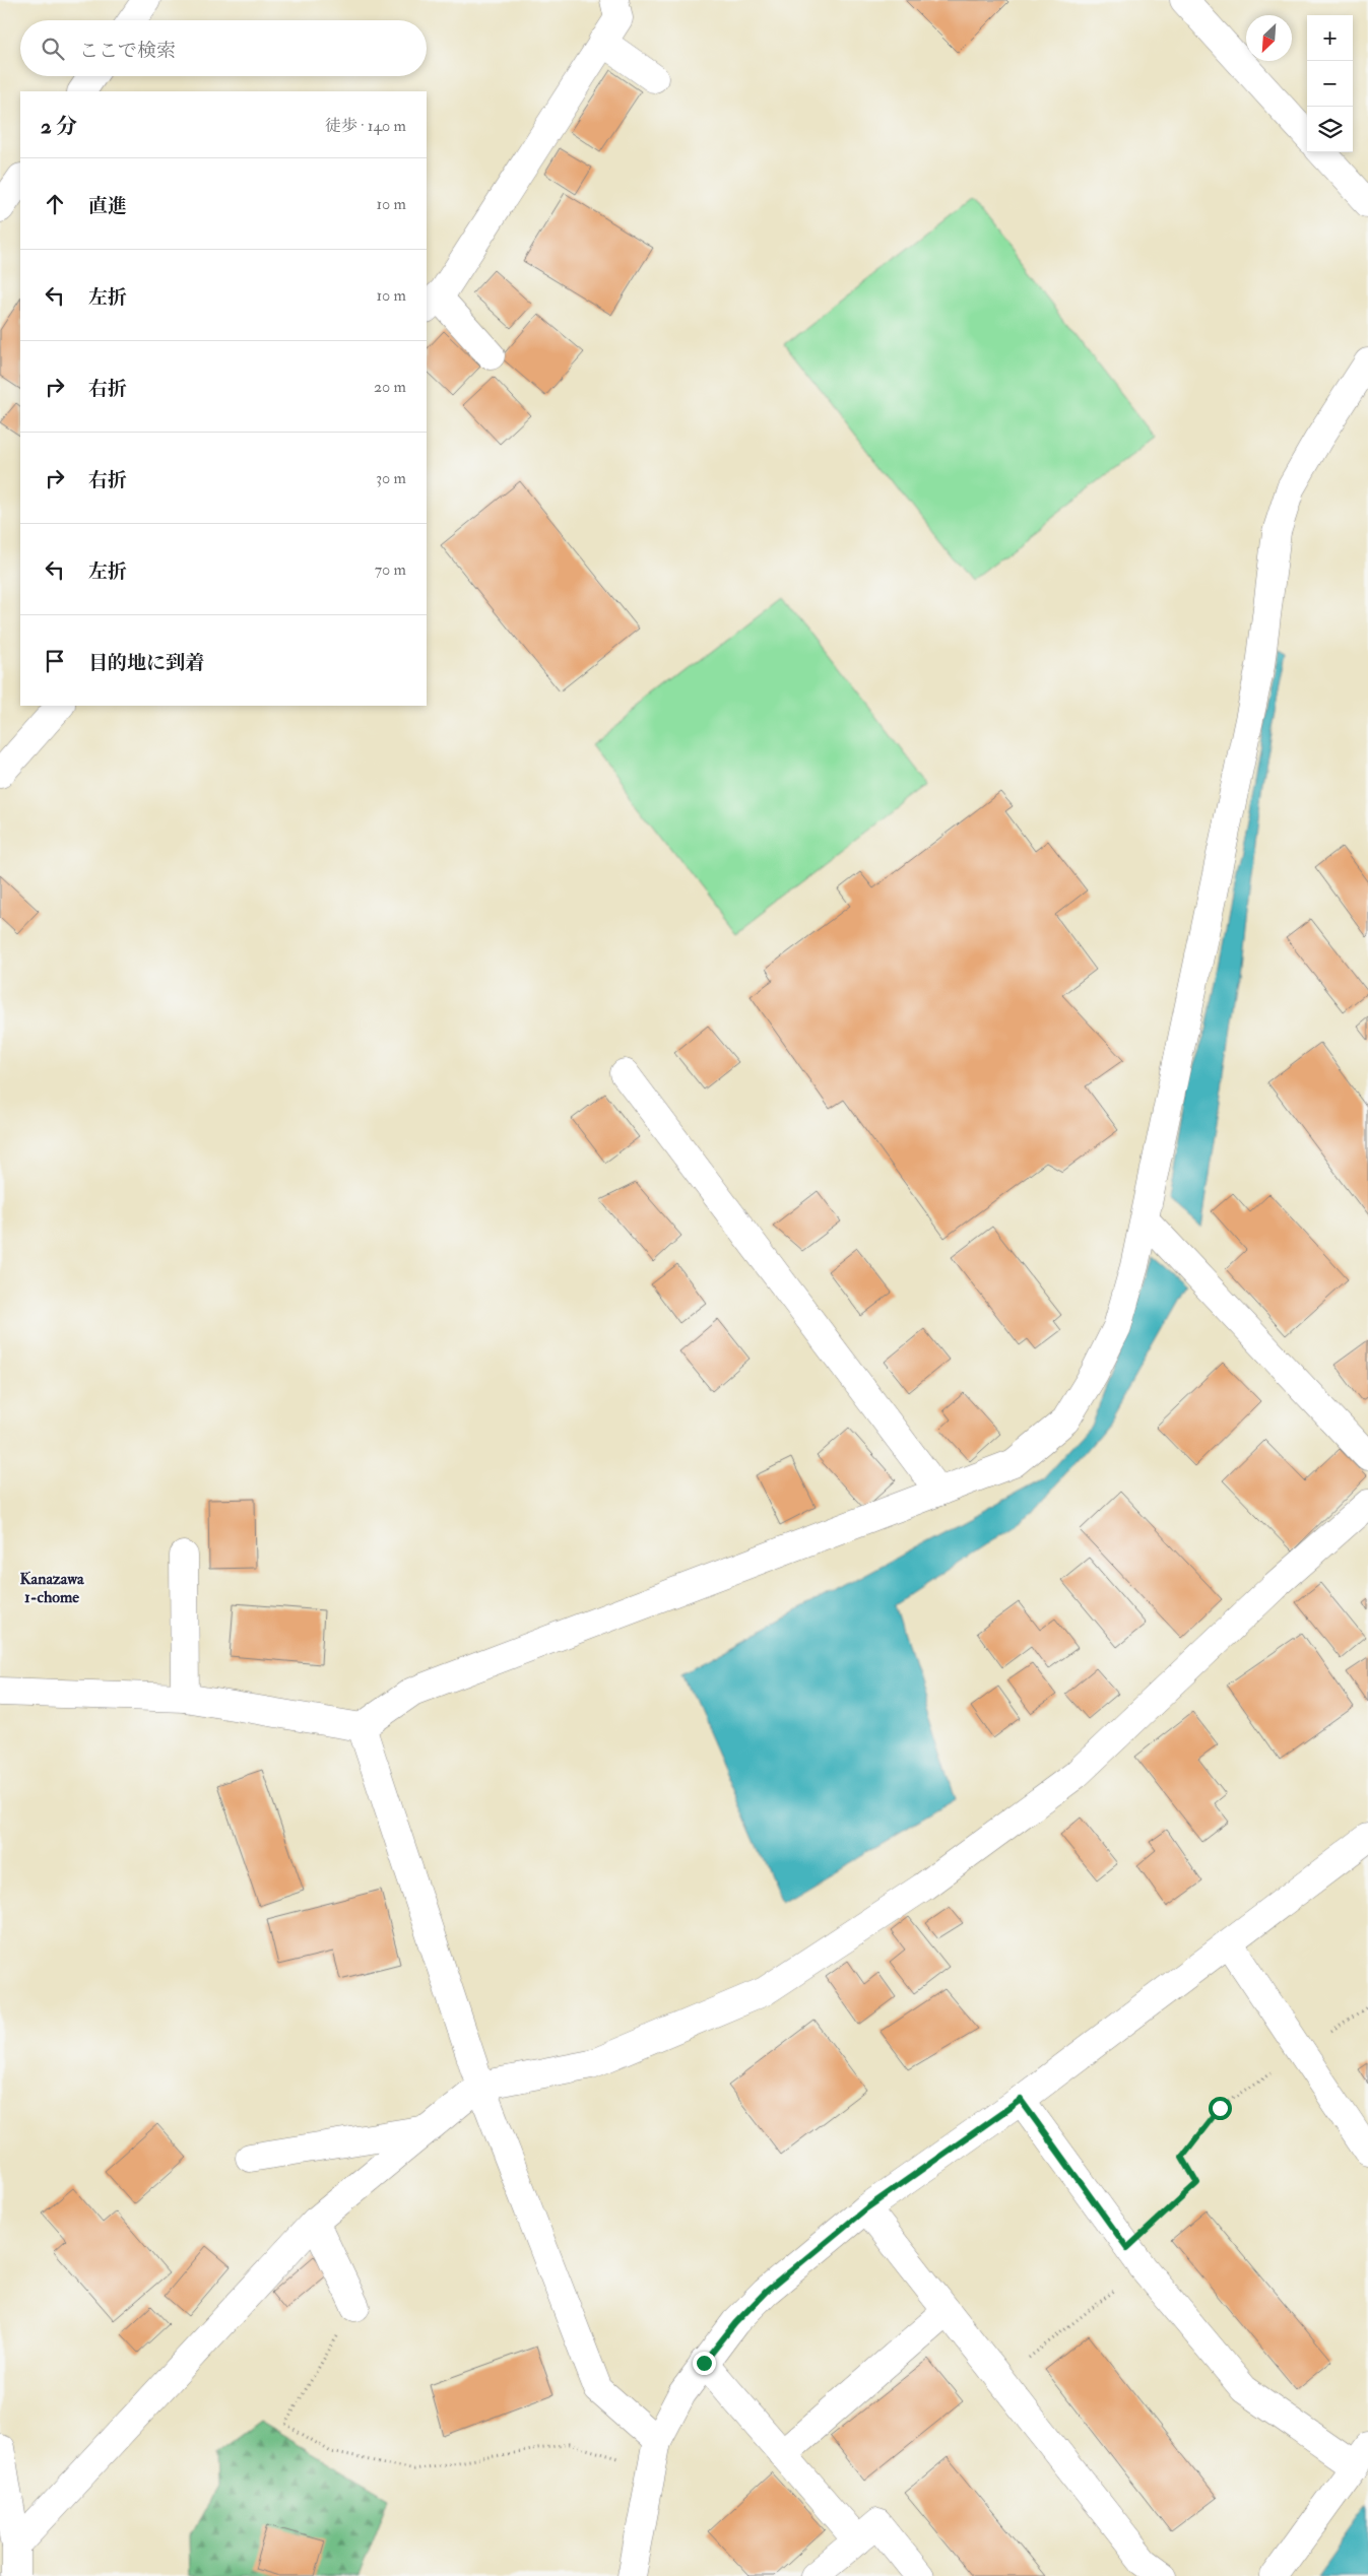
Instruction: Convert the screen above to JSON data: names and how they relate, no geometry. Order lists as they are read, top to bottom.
{
  "districts": ["Kanazawa 1-chome"],
  "north": "bottom left",
  "page": {
    "map_buttons": ["+", "−"],
    "search": "ここで検索",
    "heading": ["2 分", "徒歩 · 140 m"],
    "list": [
      ["直進", "10 m"],
      ["左折", "10 m"],
      ["右折", "20 m"],
      ["右折", "30 m"],
      ["左折", "70 m"],
      "目的地に到着"
    ]
  }
}
